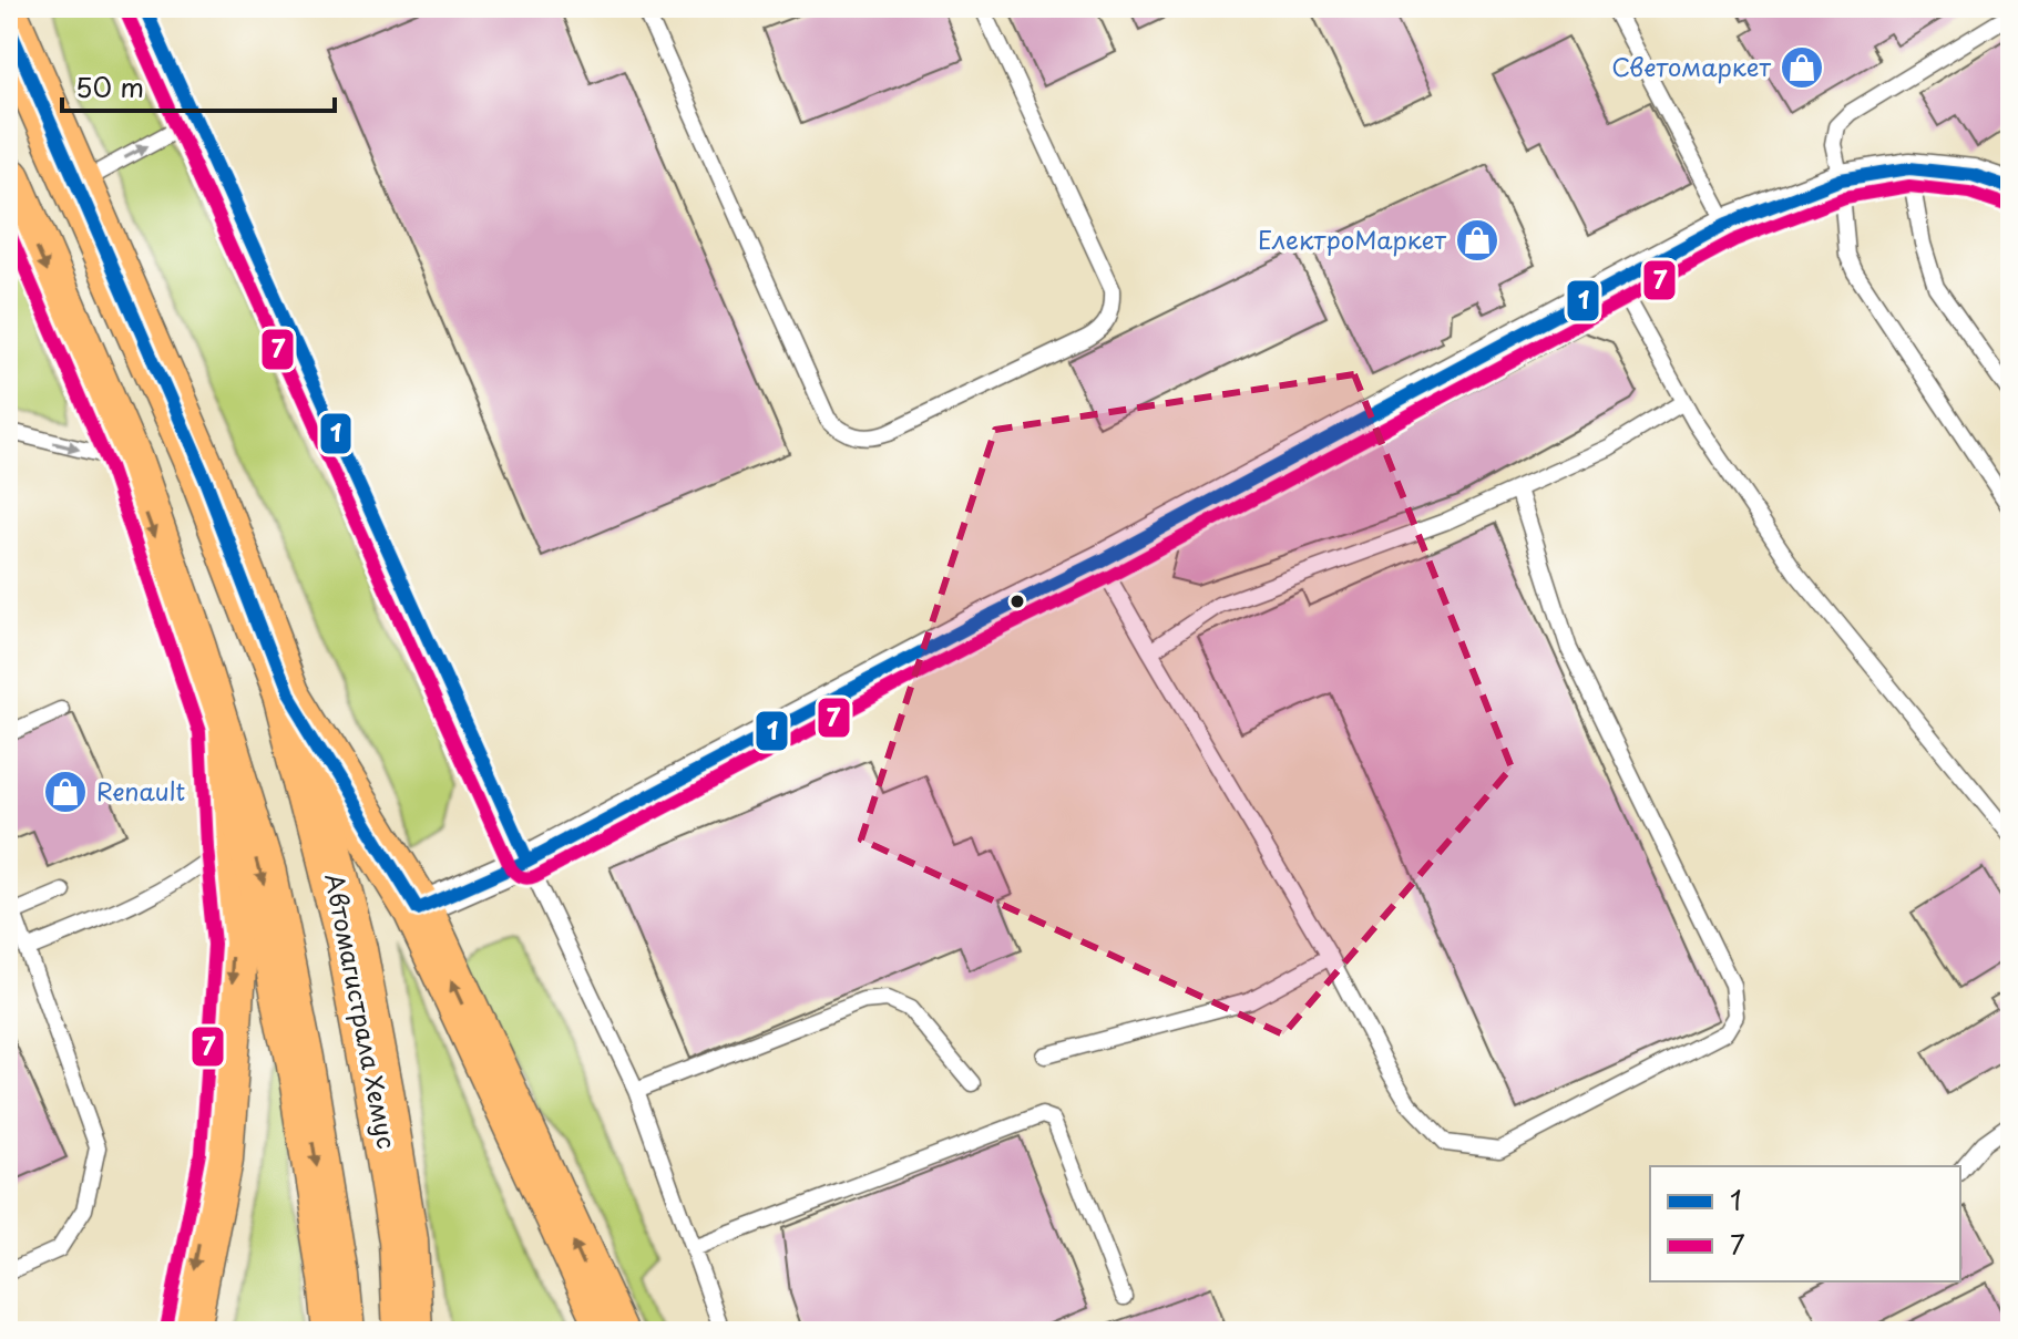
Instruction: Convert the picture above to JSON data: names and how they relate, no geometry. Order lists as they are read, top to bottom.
{
  "streets": {
    "main road": ["Автомагистрала Хемус"]
  },
  "places": {
    "shop": ["Светомаркет", "ЕлектроМаркет", "Renault"]
  },
  "lines": ["transit line 1", "transit line 7"],
  "legend": ["1", "7"],
  "scale_bar": "50 m"
}
